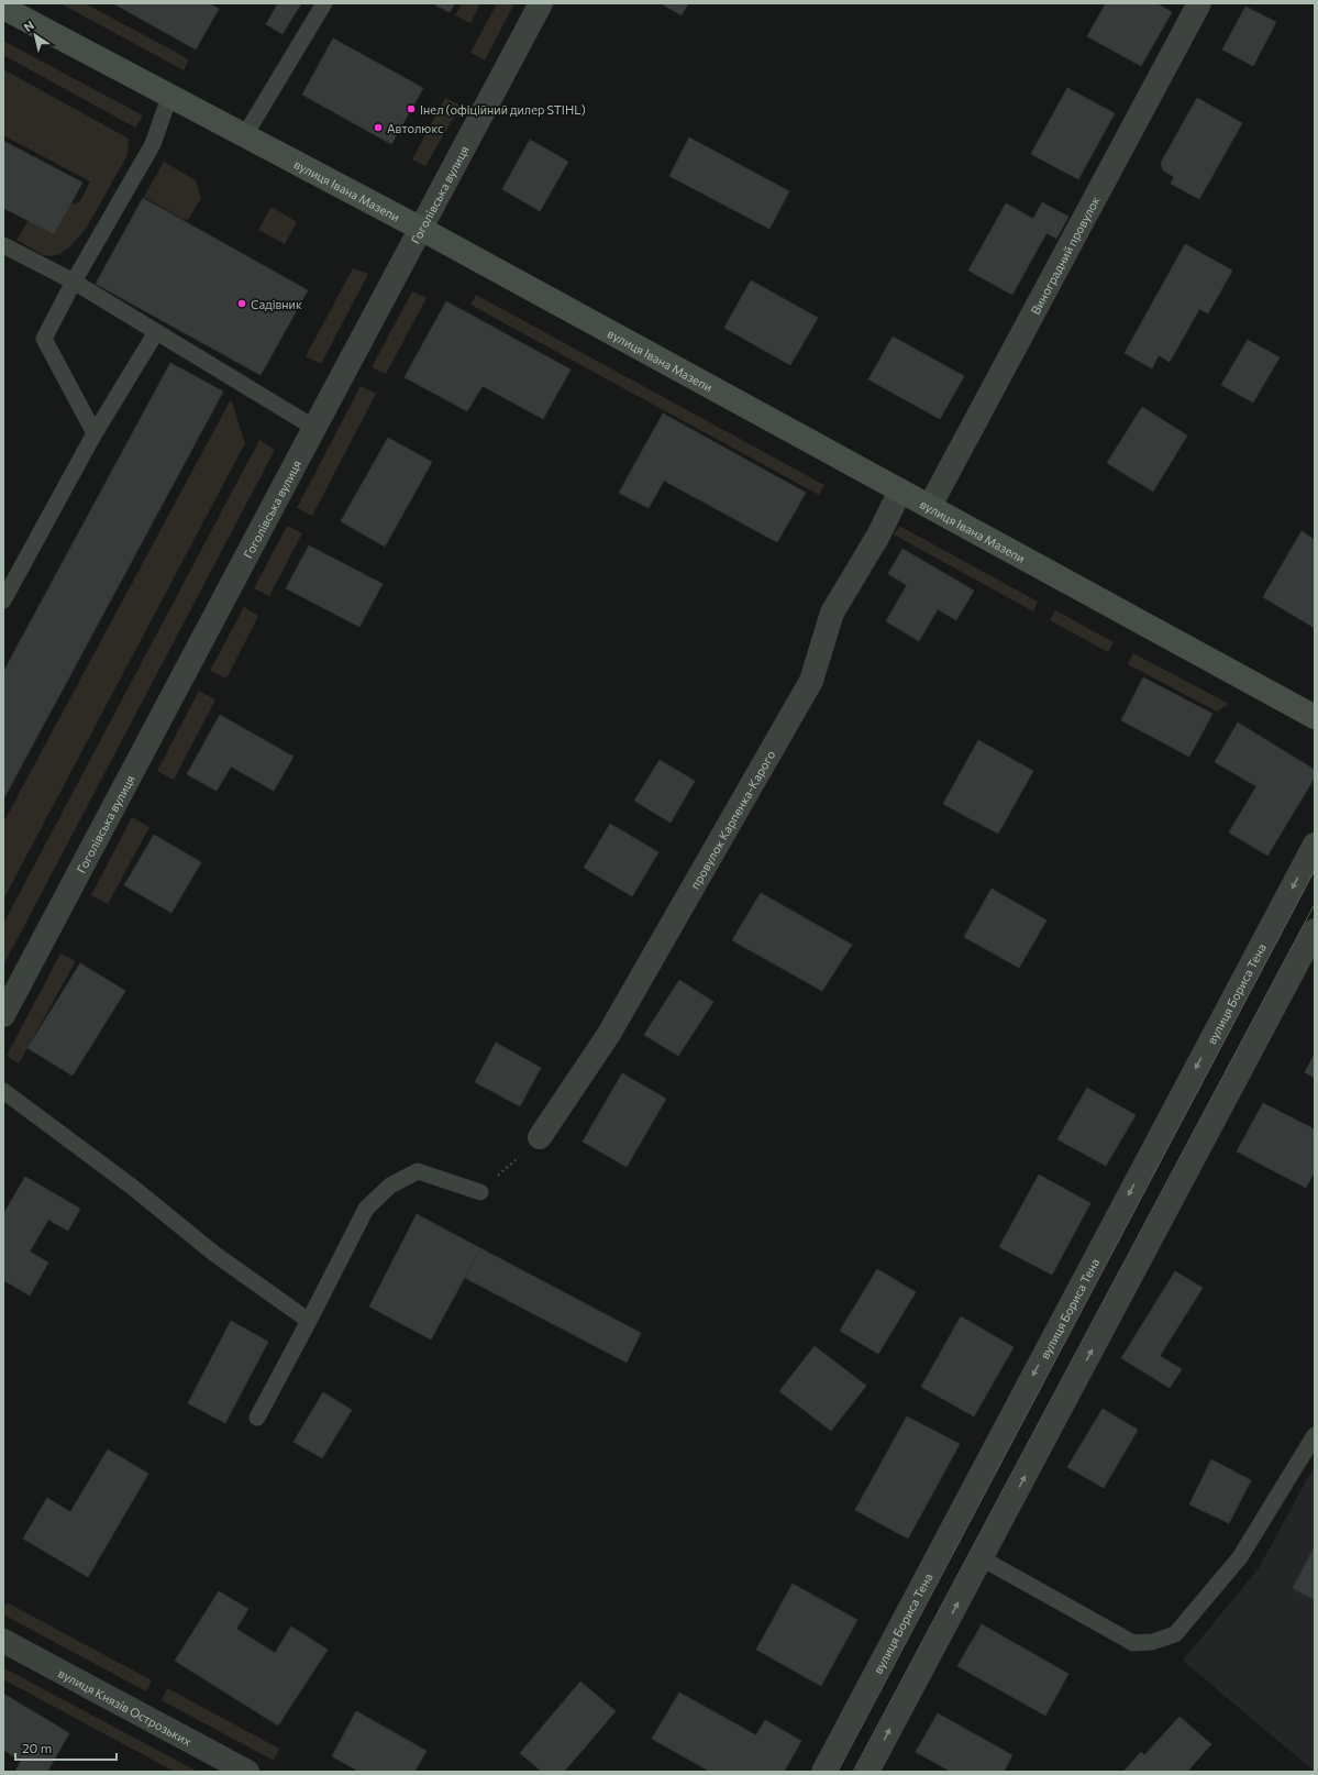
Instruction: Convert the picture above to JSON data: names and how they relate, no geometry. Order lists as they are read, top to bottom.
{
  "streets": {
    "main road": ["вулиця Івана Мазепи"],
    "street": [
      "Гоголівська вулиця",
      "Виноградний провулок",
      "провулок Карпенка-Карого",
      "вулиця Бориса Тена",
      "вулиця Князів Острозьких"
    ]
  },
  "crossings": [
    ["вулиця Івана Мазепи", "Гоголівська вулиця"],
    ["вулиця Івана Мазепи", "Виноградний провулок"],
    ["вулиця Івана Мазепи", "провулок Карпенка-Карого"]
  ],
  "places": ["Інел (офіційний дилер STIHL)", "Автолюкс", "Садівник"],
  "scale_bar": "20 m",
  "north": "top left"
}
